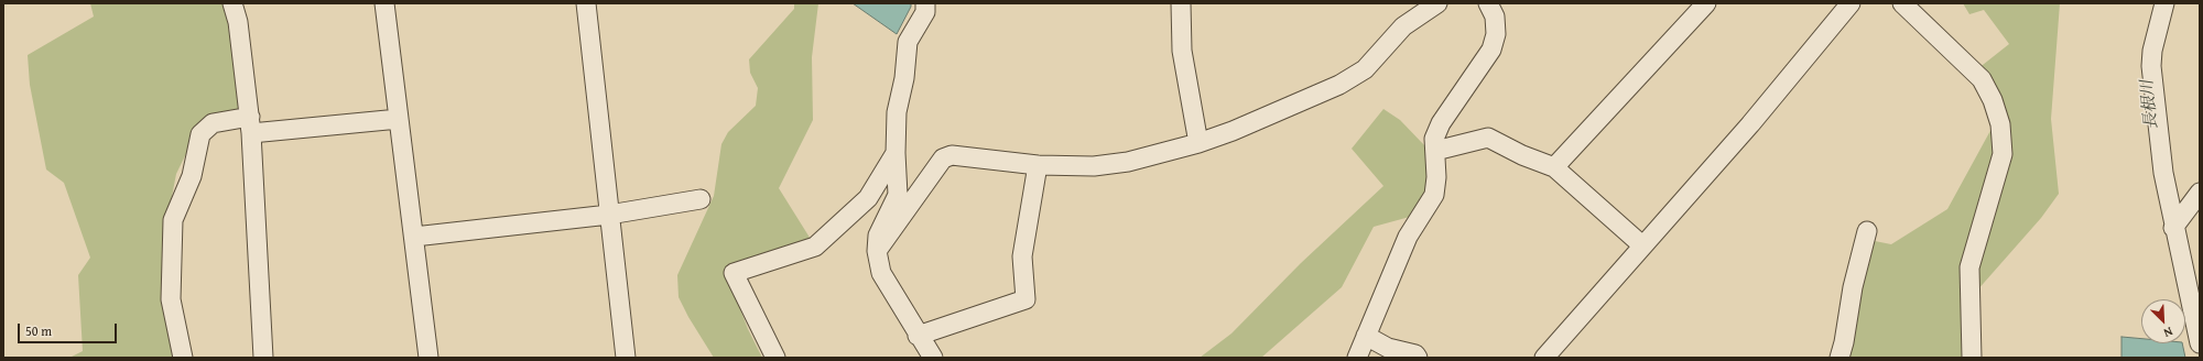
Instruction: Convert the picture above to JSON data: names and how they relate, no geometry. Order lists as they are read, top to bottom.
{
  "water": ["長根川"],
  "scale_bar": "50 m",
  "north": "bottom right"
}
